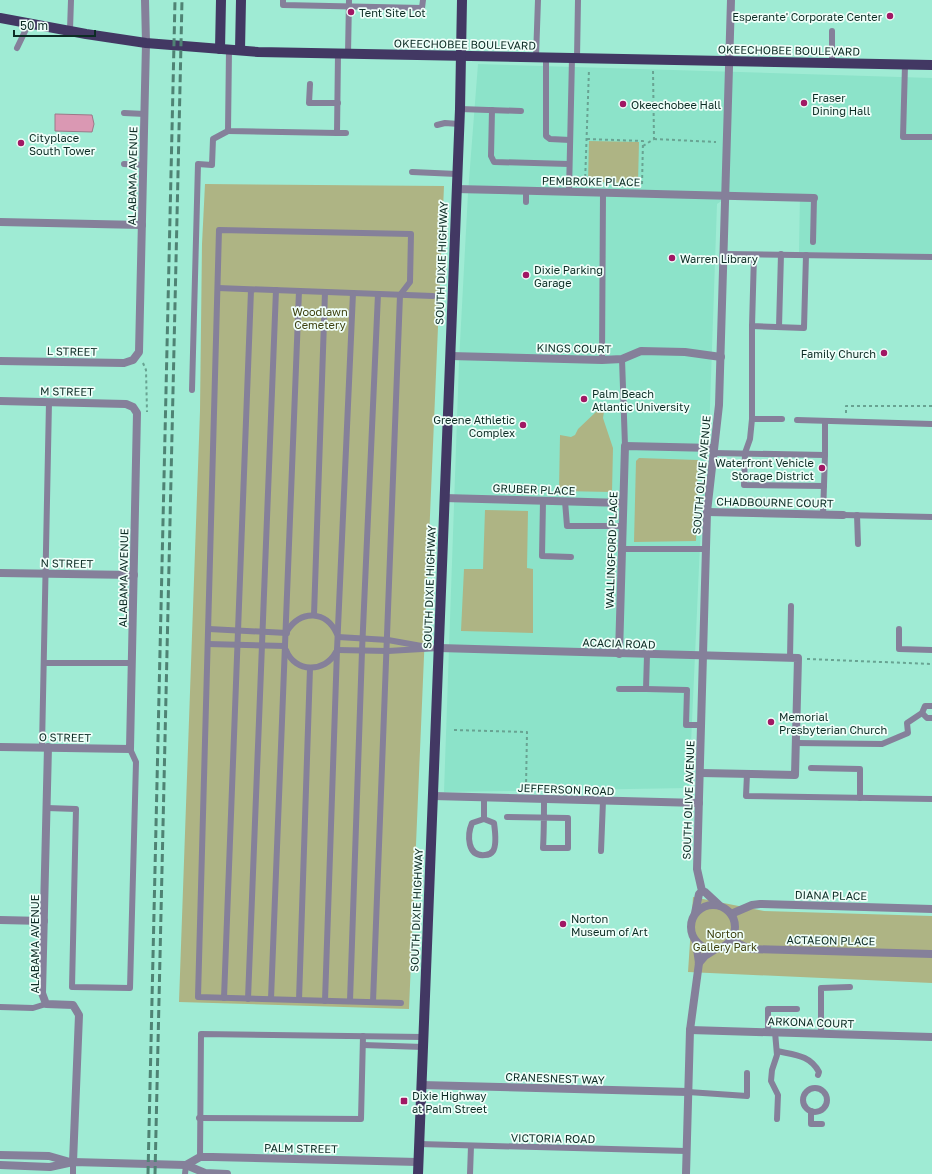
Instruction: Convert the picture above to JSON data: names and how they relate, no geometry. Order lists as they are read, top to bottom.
{
  "streets": {
    "main road": ["OKEECHOBEE BOULEVARD", "SOUTH DIXIE HIGHWAY"],
    "street": [
      "ALABAMA AVENUE",
      "PEMBROKE PLACE",
      "KINGS COURT",
      "L STREET",
      "M STREET",
      "SOUTH OLIVE AVENUE",
      "GRUBER PLACE",
      "CHADBOURNE COURT",
      "WALLINGFORD PLACE",
      "N STREET",
      "ACACIA ROAD",
      "O STREET",
      "JEFFERSON ROAD",
      "DIANA PLACE",
      "ACTAEON PLACE",
      "ARKONA COURT",
      "CRANESNEST WAY",
      "PALM STREET"
    ],
    "lane": ["VICTORIA ROAD"]
  },
  "crossings": [
    ["OKEECHOBEE BOULEVARD", "ALABAMA AVENUE"],
    ["OKEECHOBEE BOULEVARD", "SOUTH DIXIE HIGHWAY"],
    ["OKEECHOBEE BOULEVARD", "SOUTH OLIVE AVENUE"],
    ["ALABAMA AVENUE", "L STREET"],
    ["ALABAMA AVENUE", "M STREET"],
    ["ALABAMA AVENUE", "N STREET"],
    ["ALABAMA AVENUE", "O STREET"],
    ["PEMBROKE PLACE", "SOUTH DIXIE HIGHWAY"],
    ["PEMBROKE PLACE", "SOUTH OLIVE AVENUE"],
    ["SOUTH DIXIE HIGHWAY", "KINGS COURT"],
    ["SOUTH DIXIE HIGHWAY", "GRUBER PLACE"],
    ["SOUTH DIXIE HIGHWAY", "ACACIA ROAD"],
    ["SOUTH DIXIE HIGHWAY", "JEFFERSON ROAD"],
    ["SOUTH DIXIE HIGHWAY", "CRANESNEST WAY"],
    ["SOUTH DIXIE HIGHWAY", "VICTORIA ROAD"],
    ["SOUTH DIXIE HIGHWAY", "PALM STREET"],
    ["KINGS COURT", "SOUTH OLIVE AVENUE"],
    ["SOUTH OLIVE AVENUE", "CHADBOURNE COURT"],
    ["SOUTH OLIVE AVENUE", "ACACIA ROAD"],
    ["SOUTH OLIVE AVENUE", "JEFFERSON ROAD"],
    ["GRUBER PLACE", "WALLINGFORD PLACE"],
    ["WALLINGFORD PLACE", "ACACIA ROAD"],
    ["DIANA PLACE", "ACTAEON PLACE"]
  ],
  "parks": ["Woodlawn Cemetery", "Norton Gallery Park"],
  "places": {
    "other": [
      "Tent Site Lot",
      "Esperante' Corporate Center",
      "Fraser Dining Hall",
      "Okeechobee Hall",
      "Cityplace South Tower",
      "Warren Library",
      "Dixie Parking Garage",
      "Family Church",
      "Palm Beach Atlantic University",
      "Greene Athletic Complex",
      "Waterfront Vehicle Storage District",
      "Memorial Presbyterian Church",
      "Norton Museum of Art"
    ],
    "transit": ["Dixie Highway at Palm Street"]
  },
  "scale_bar": "50 m"
}
